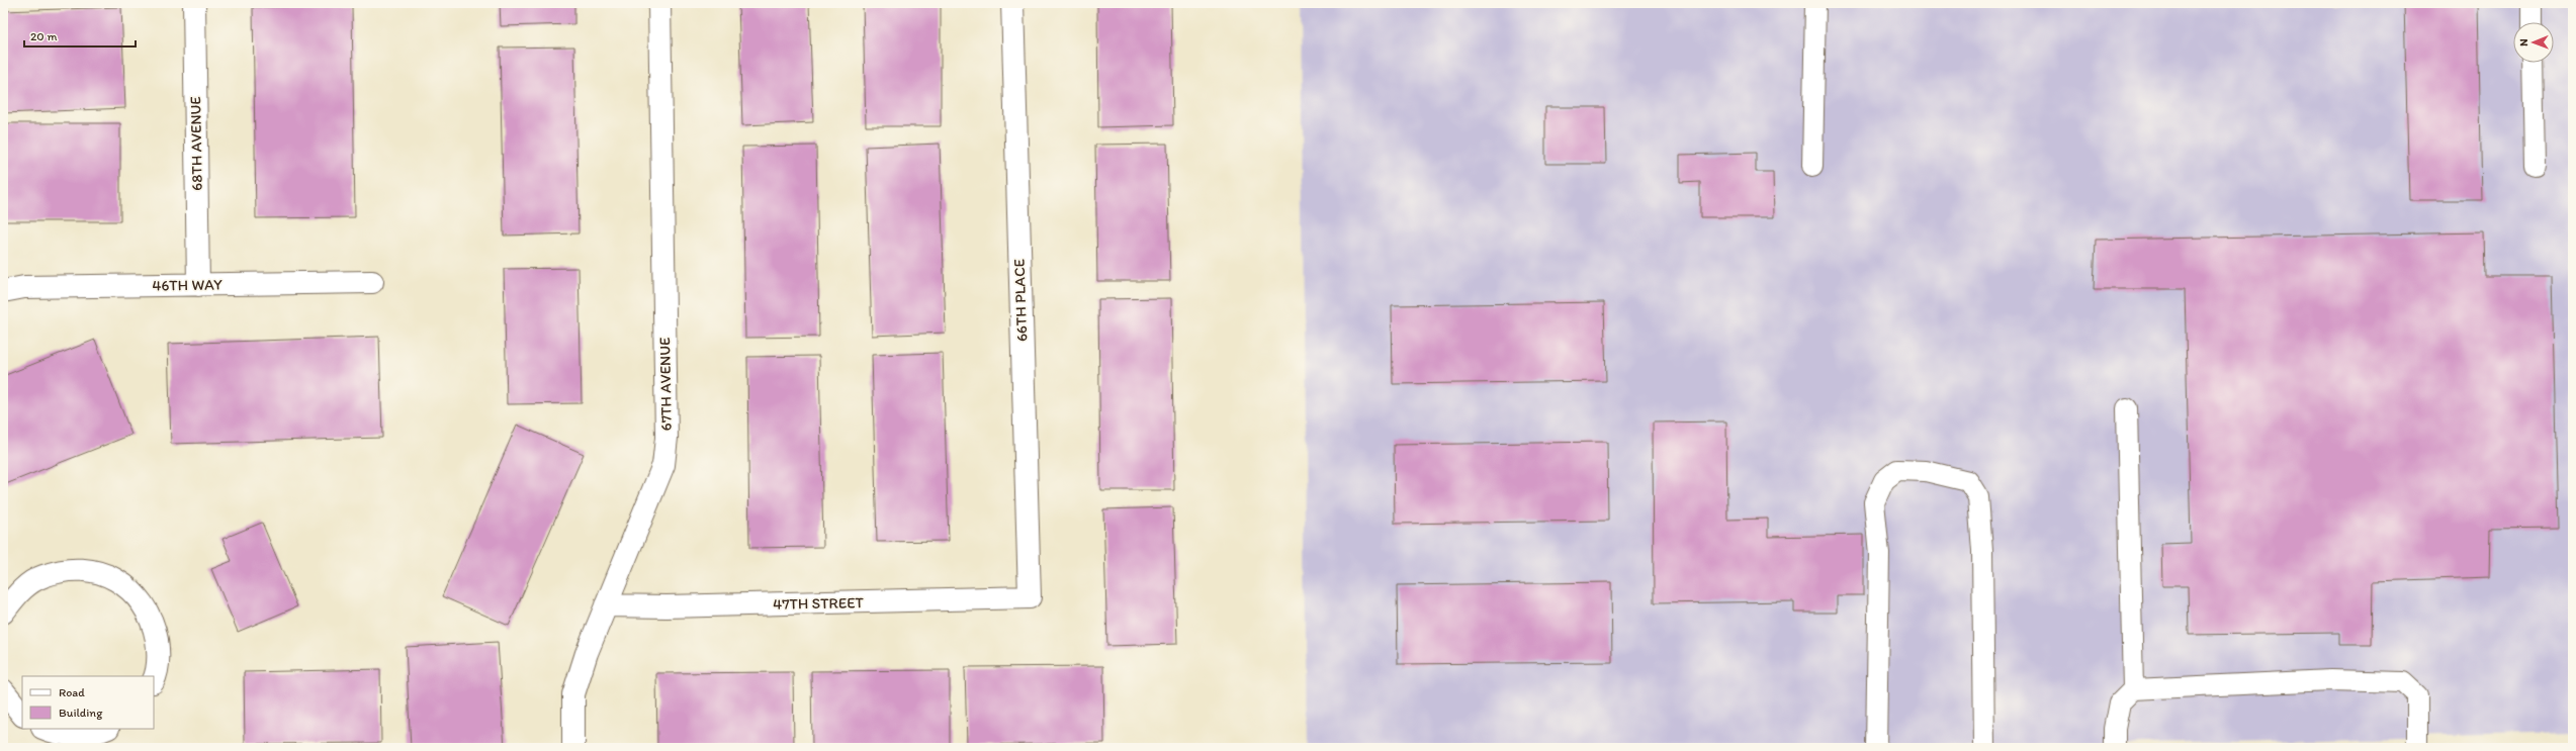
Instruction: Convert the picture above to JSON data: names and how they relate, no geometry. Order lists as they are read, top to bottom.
{
  "streets": {
    "street": [
      "68TH AVENUE",
      "46TH WAY",
      "66TH PLACE",
      "67TH AVENUE",
      "47TH STREET"
    ]
  },
  "crossings": [
    ["68TH AVENUE", "46TH WAY"],
    ["66TH PLACE", "47TH STREET"],
    ["67TH AVENUE", "47TH STREET"]
  ],
  "legend": ["Road", "Building"],
  "scale_bar": "20 m",
  "north": "left"
}
